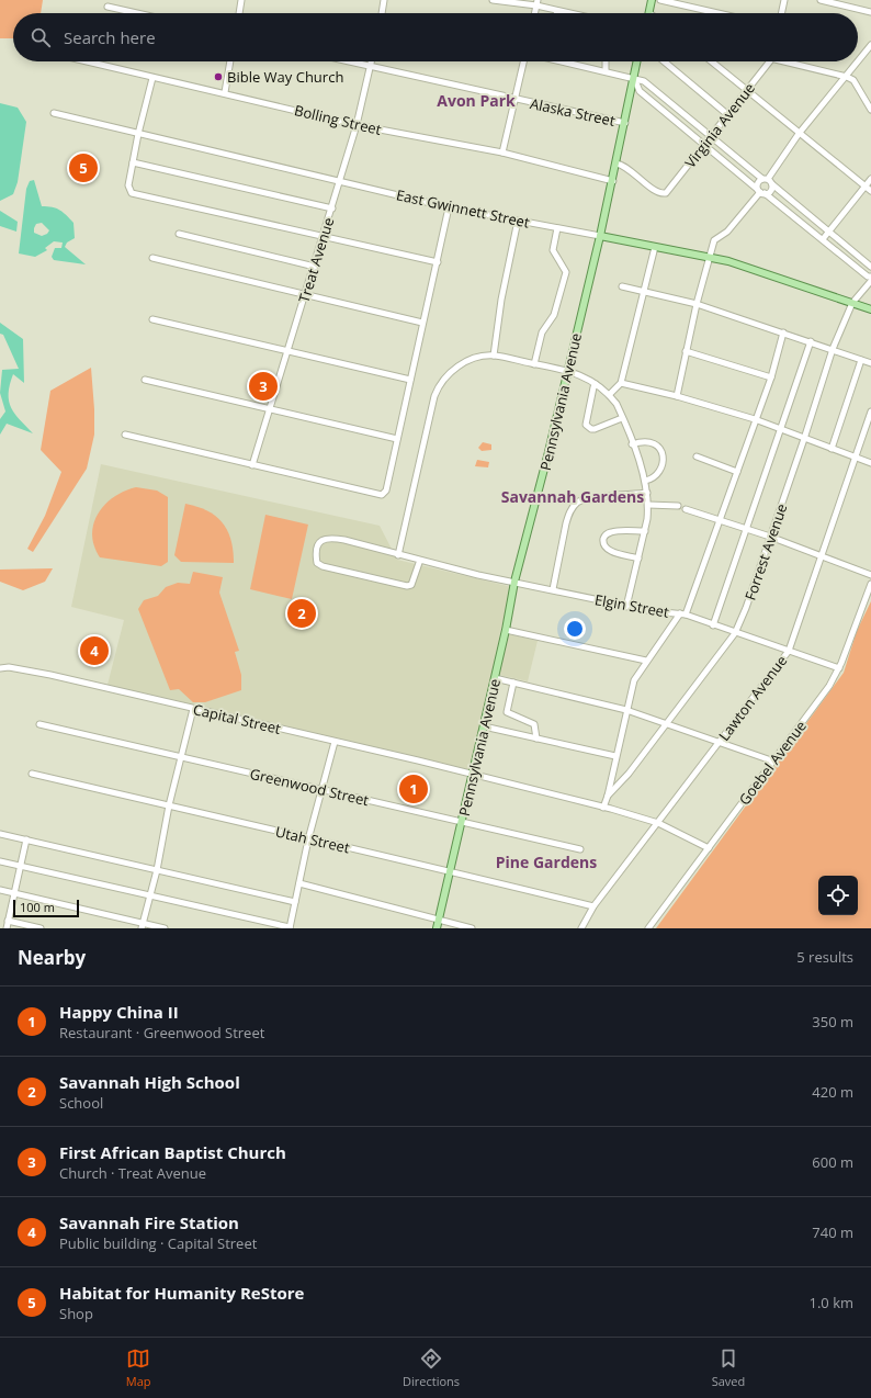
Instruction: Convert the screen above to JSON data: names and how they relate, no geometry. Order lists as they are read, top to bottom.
{
  "streets": {
    "main road": ["East Gwinnett Street", "Pennsylvania Avenue"],
    "street": [
      "Alaska Street",
      "Bolling Street",
      "Virginia Avenue",
      "Treat Avenue",
      "Forrest Avenue",
      "Elgin Street",
      "Lawton Avenue",
      "Capital Street",
      "Goebel Avenue",
      "Greenwood Street",
      "Utah Street"
    ]
  },
  "crossings": [
    ["Alaska Street", "Treat Avenue"],
    ["Alaska Street", "Pennsylvania Avenue"],
    ["Bolling Street", "Treat Avenue"],
    ["Bolling Street", "Pennsylvania Avenue"],
    ["Virginia Avenue", "Pennsylvania Avenue"],
    ["East Gwinnett Street", "Treat Avenue"],
    ["East Gwinnett Street", "Pennsylvania Avenue"],
    ["East Gwinnett Street", "Forrest Avenue"],
    ["Pennsylvania Avenue", "Elgin Street"],
    ["Pennsylvania Avenue", "Capital Street"],
    ["Pennsylvania Avenue", "Greenwood Street"],
    ["Pennsylvania Avenue", "Utah Street"],
    ["Forrest Avenue", "Elgin Street"],
    ["Elgin Street", "Lawton Avenue"],
    ["Elgin Street", "Goebel Avenue"],
    ["Lawton Avenue", "Capital Street"],
    ["Lawton Avenue", "Utah Street"],
    ["Capital Street", "Goebel Avenue"]
  ],
  "districts": ["Avon Park", "Savannah Gardens", "Pine Gardens"],
  "places": ["Bible Way Church"],
  "scale_bar": "100 m",
  "page": {
    "search": "Search here",
    "pins": [
      "5",
      "3",
      "2",
      "4",
      "1"
    ],
    "scale": "100 m",
    "heading": ["Nearby", "5 results"],
    "list": [
      {
        "mark": "1",
        "name": "Happy China II",
        "note": "Restaurant · Greenwood Street",
        "value": "350 m"
      },
      {
        "mark": "2",
        "name": "Savannah High School",
        "note": "School",
        "value": "420 m"
      },
      {
        "mark": "3",
        "name": "First African Baptist Church",
        "note": "Church · Treat Avenue",
        "value": "600 m"
      },
      {
        "mark": "4",
        "name": "Savannah Fire Station",
        "note": "Public building · Capital Street",
        "value": "740 m"
      },
      {
        "mark": "5",
        "name": "Habitat for Humanity ReStore",
        "note": "Shop",
        "value": "1.0 km"
      }
    ],
    "nav": ["Map", "Directions", "Saved"]
  }
}
